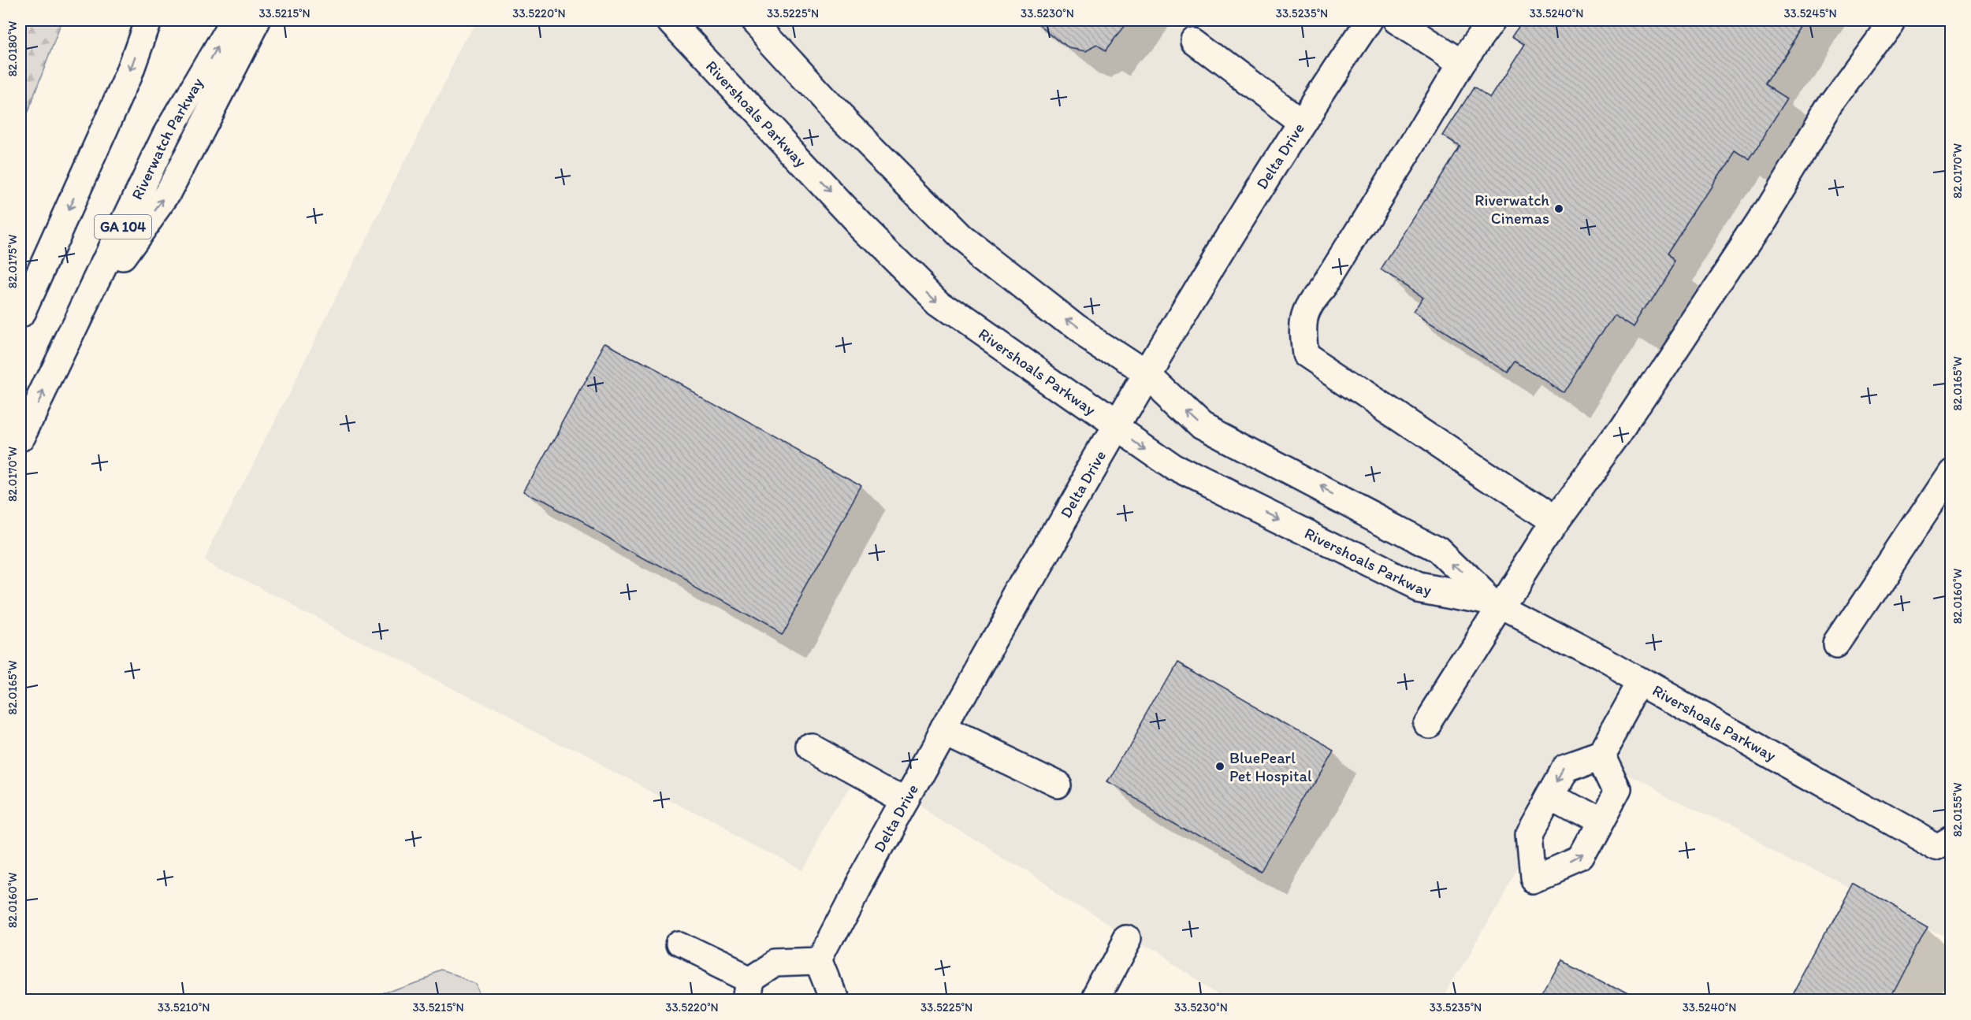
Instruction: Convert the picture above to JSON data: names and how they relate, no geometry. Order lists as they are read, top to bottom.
{
  "streets": {
    "street": [
      "Rivershoals Parkway",
      "Riverwatch Parkway",
      "Delta Drive",
      "GA 104"
    ]
  },
  "crossings": [
    ["Rivershoals Parkway", "Delta Drive"]
  ],
  "places": ["Riverwatch Cinemas", "BluePearl Pet Hospital"],
  "coordinates": [
    "33.5215°N",
    "33.5220°N",
    "33.5225°N",
    "33.5230°N",
    "33.5235°N",
    "33.5240°N",
    "33.5245°N",
    "82.0180°W",
    "82.0170°W",
    "82.0175°W",
    "82.0165°W",
    "82.0160°W",
    "82.0155°W",
    "33.5210°N"
  ]
}
